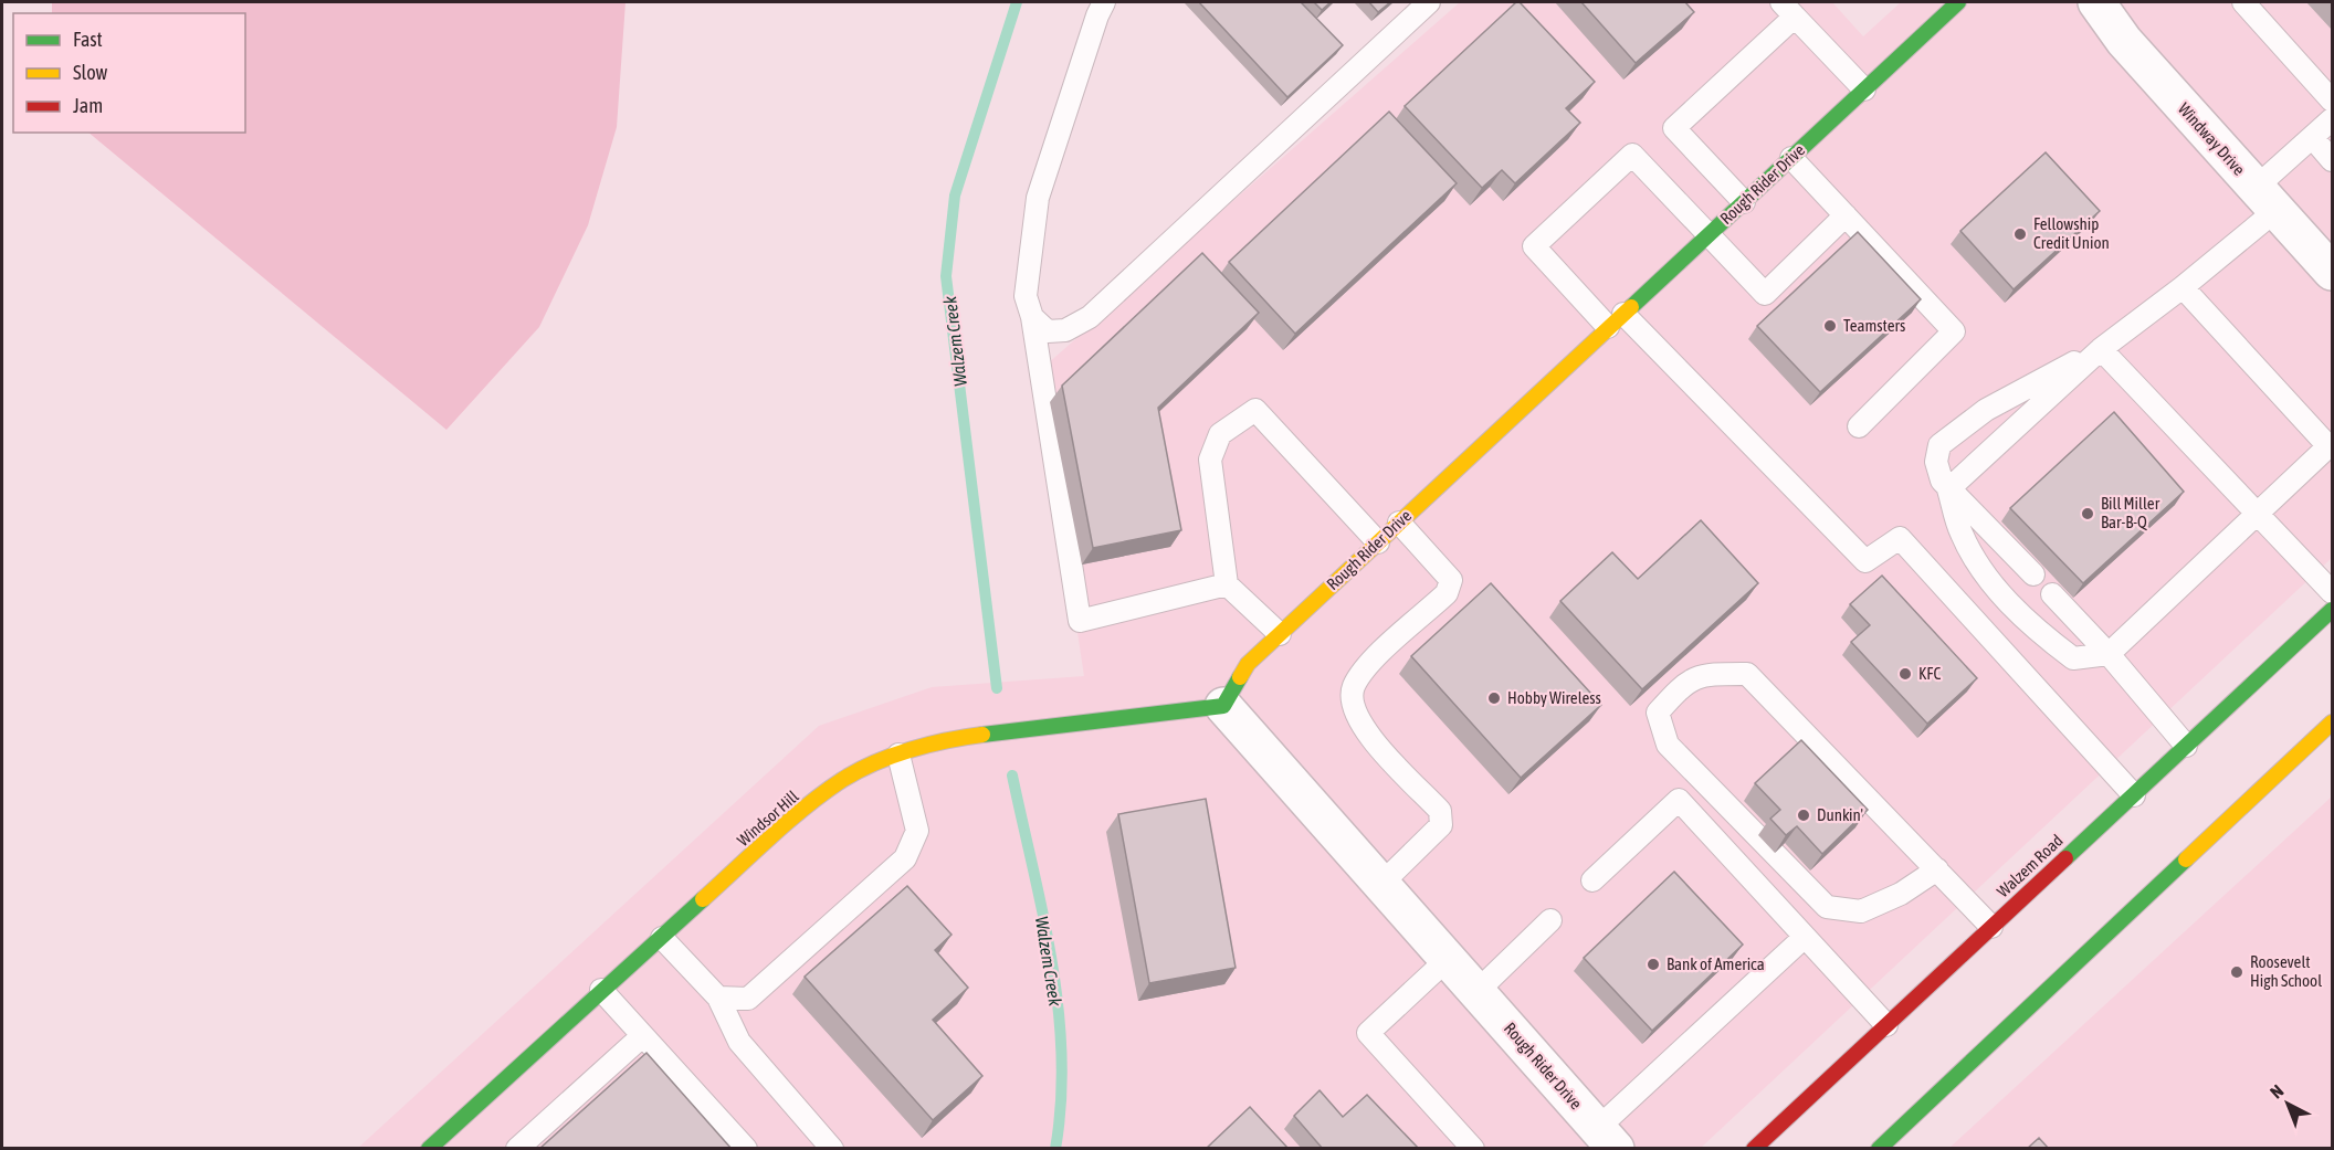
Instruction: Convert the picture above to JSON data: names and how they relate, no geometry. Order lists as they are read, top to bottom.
{
  "streets": {
    "street": [
      "Windway Drive",
      "Rough Rider Drive",
      "Windsor Hill",
      "Walzem Road"
    ]
  },
  "crossings": [
    ["Rough Rider Drive", "Windsor Hill"]
  ],
  "water": ["Walzem Creek"],
  "places": [
    "Fellowship Credit Union",
    "Teamsters",
    "Bill Miller Bar-B-Q",
    "KFC",
    "Hobby Wireless",
    "Dunkin'",
    "Bank of America",
    "Roosevelt High School"
  ],
  "legend": ["Fast", "Slow", "Jam"],
  "north": "top left"
}
